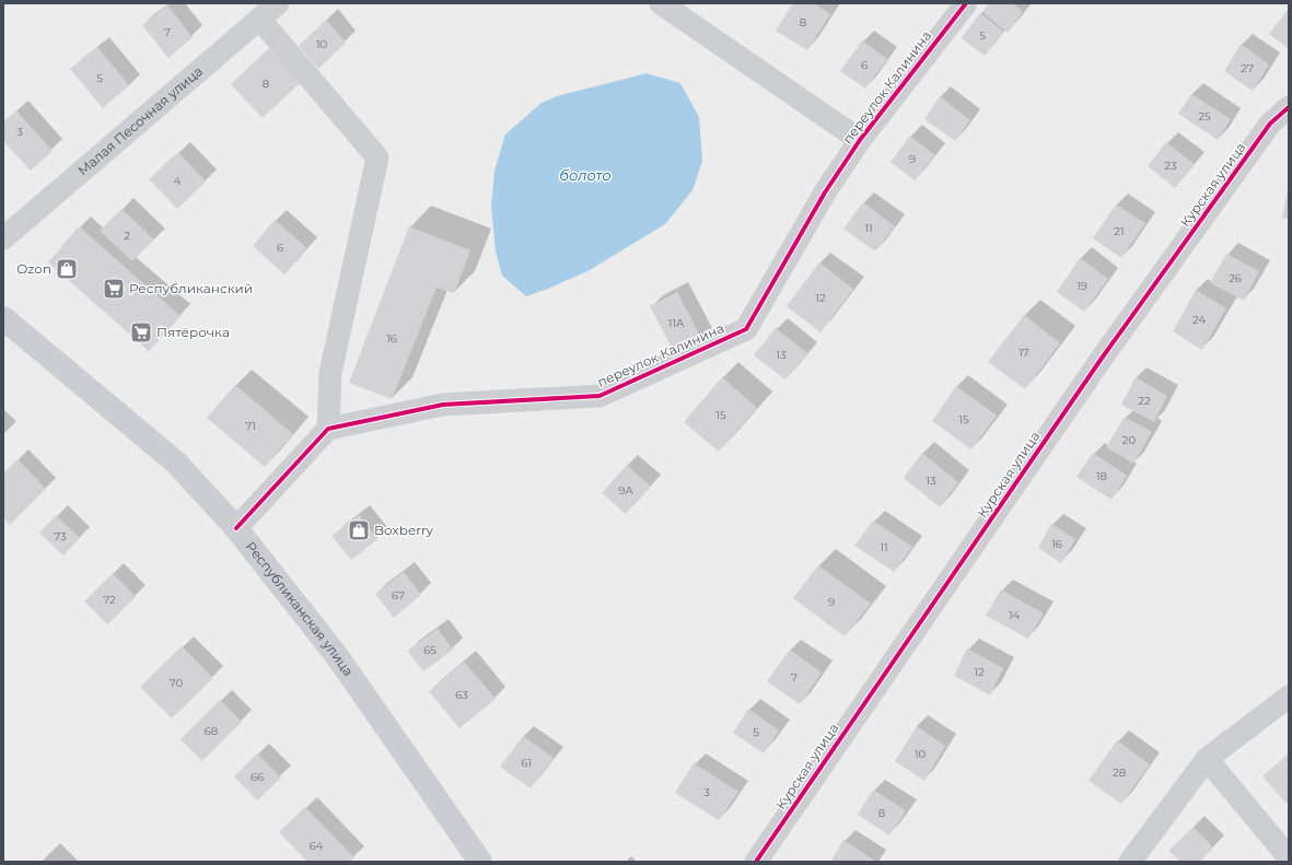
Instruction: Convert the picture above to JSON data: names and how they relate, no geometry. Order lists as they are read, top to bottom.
{
  "streets": {
    "street": [
      "переулок Калинина",
      "Малая Песочная улица",
      "Курская улица",
      "Республиканская улица"
    ]
  },
  "water": ["болото"],
  "places": {
    "shop": ["Ozon", "Boxberry"],
    "supermarket": ["Республиканский", "Пятёрочка"]
  },
  "house_numbers": [
    "8",
    "7",
    "5",
    "10",
    "6",
    "27",
    "5",
    "8",
    "25",
    "3",
    "9",
    "23",
    "4",
    "11",
    "21",
    "2",
    "6",
    "26",
    "19",
    "12",
    "24",
    "11А",
    "16",
    "17",
    "13",
    "22",
    "15",
    "15",
    "71",
    "20",
    "18",
    "13",
    "9А",
    "73",
    "16",
    "11",
    "67",
    "72",
    "9",
    "14",
    "65",
    "12",
    "7",
    "70",
    "63",
    "68",
    "5",
    "10",
    "61",
    "28",
    "66",
    "3",
    "8",
    "64"
  ]
}
